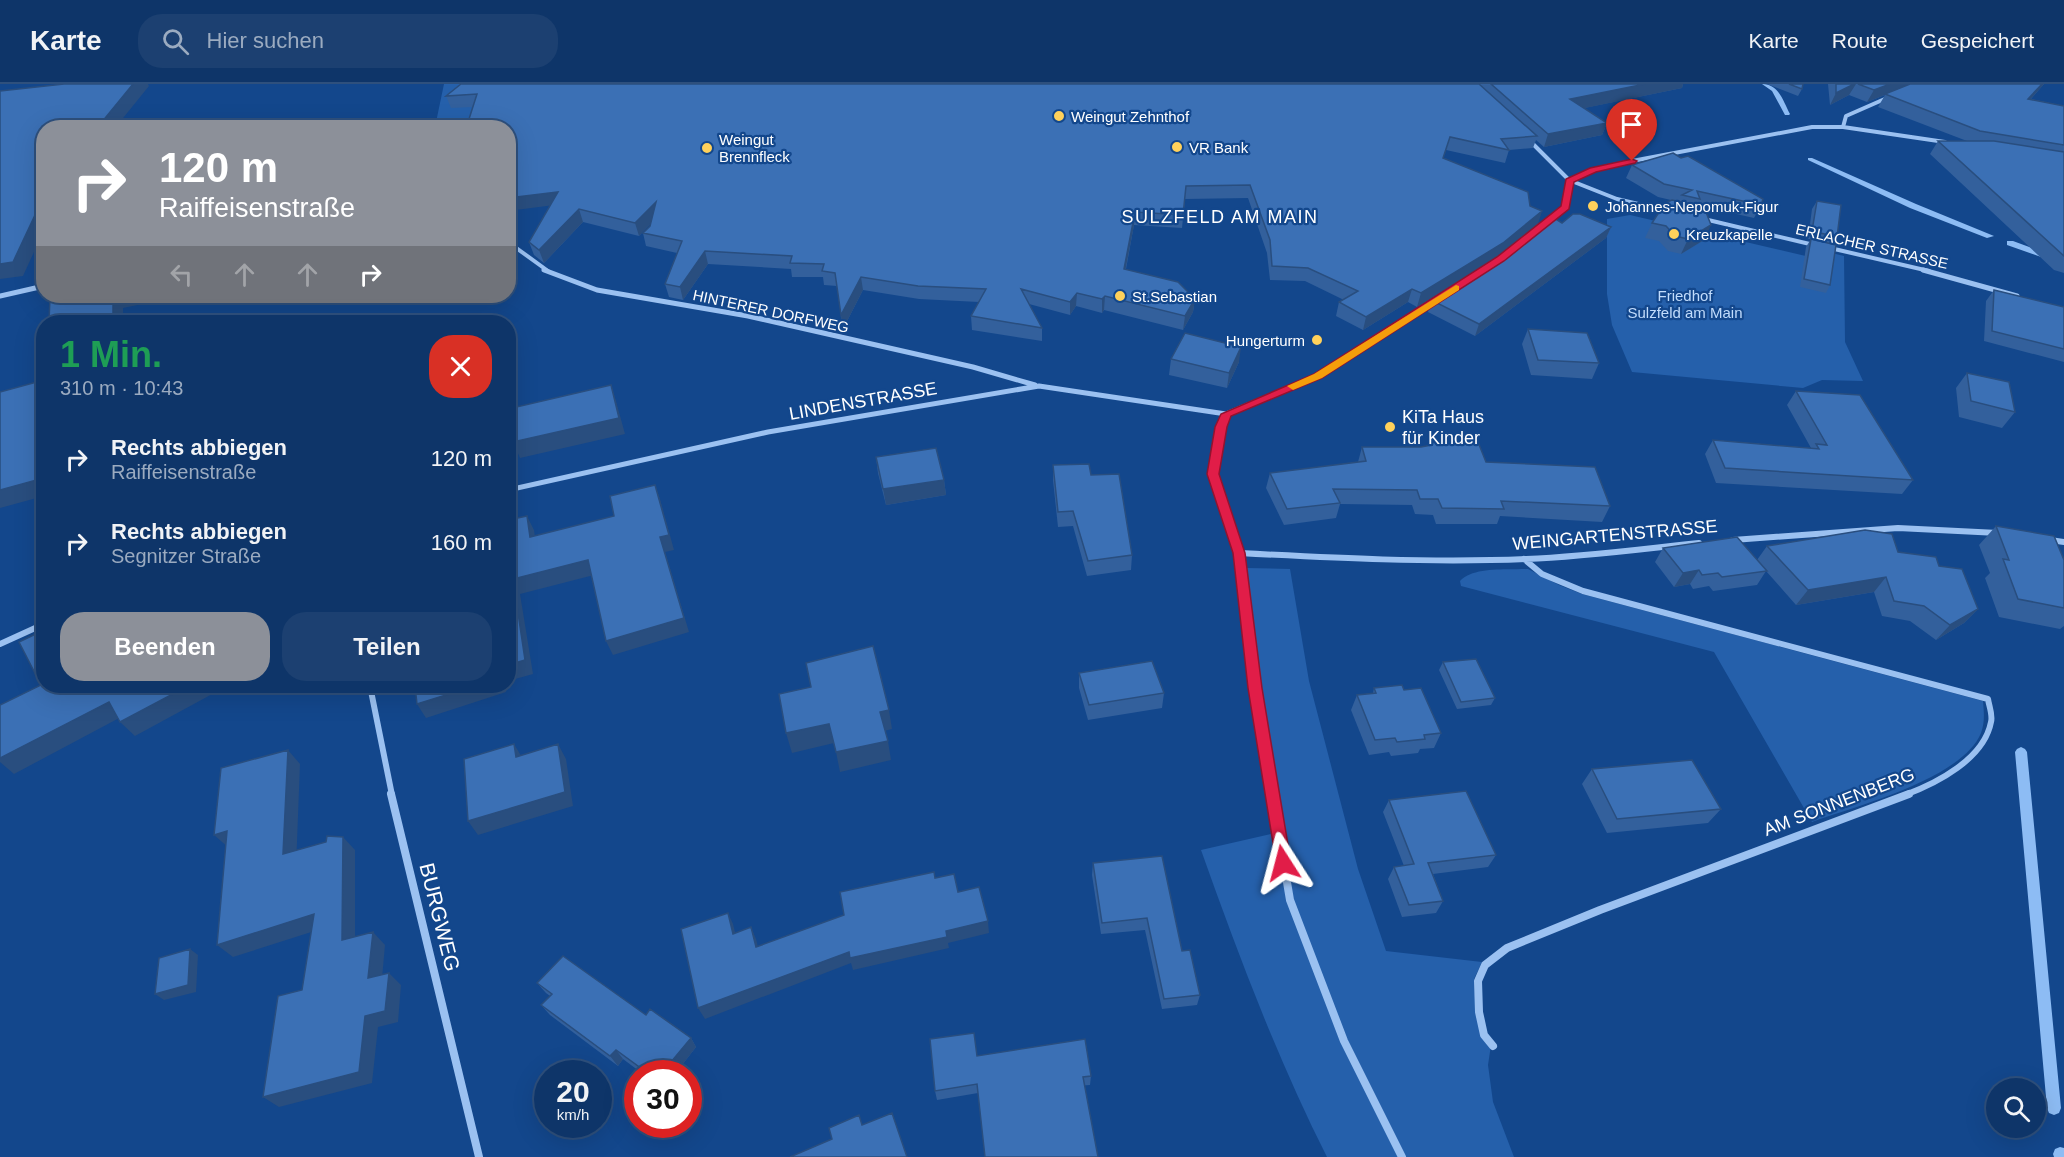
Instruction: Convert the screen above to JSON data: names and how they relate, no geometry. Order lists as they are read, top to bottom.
{
  "streets": {
    "street": [
      "ERLACHER STRASSE",
      "HINTERER DORFWEG",
      "LINDENSTRASSE",
      "WEINGARTENSTRASSE",
      "AM SONNENBERG",
      "BURGWEG"
    ]
  },
  "crossings": [
    ["HINTERER DORFWEG", "LINDENSTRASSE"],
    ["WEINGARTENSTRASSE", "AM SONNENBERG"]
  ],
  "districts": ["SULZFELD AM MAIN"],
  "parks": ["Friedhof Sulzfeld am Main"],
  "places": [
    "Weingut Zehnthof",
    "VR Bank",
    "Weingut Brennfleck",
    "Johannes-Nepomuk-Figur",
    "Kreuzkapelle",
    "St.Sebastian",
    "Hungerturm",
    "KiTa Haus für Kinder"
  ],
  "page": {
    "header": "Karte",
    "search": "Hier suchen",
    "nav": ["Karte", "Route", "Gespeichert"],
    "turn": ["120 m", "Raiffeisenstraße"],
    "heading": ["1 Min.", "310 m · 10:43"],
    "list": [
      {
        "name": "Rechts abbiegen",
        "note": "Raiffeisenstraße",
        "value": "120 m"
      },
      {
        "name": "Rechts abbiegen",
        "note": "Segnitzer Straße",
        "value": "160 m"
      }
    ],
    "buttons": ["Beenden", "Teilen"],
    "speed": "20 km/h",
    "limit": "30"
  }
}
